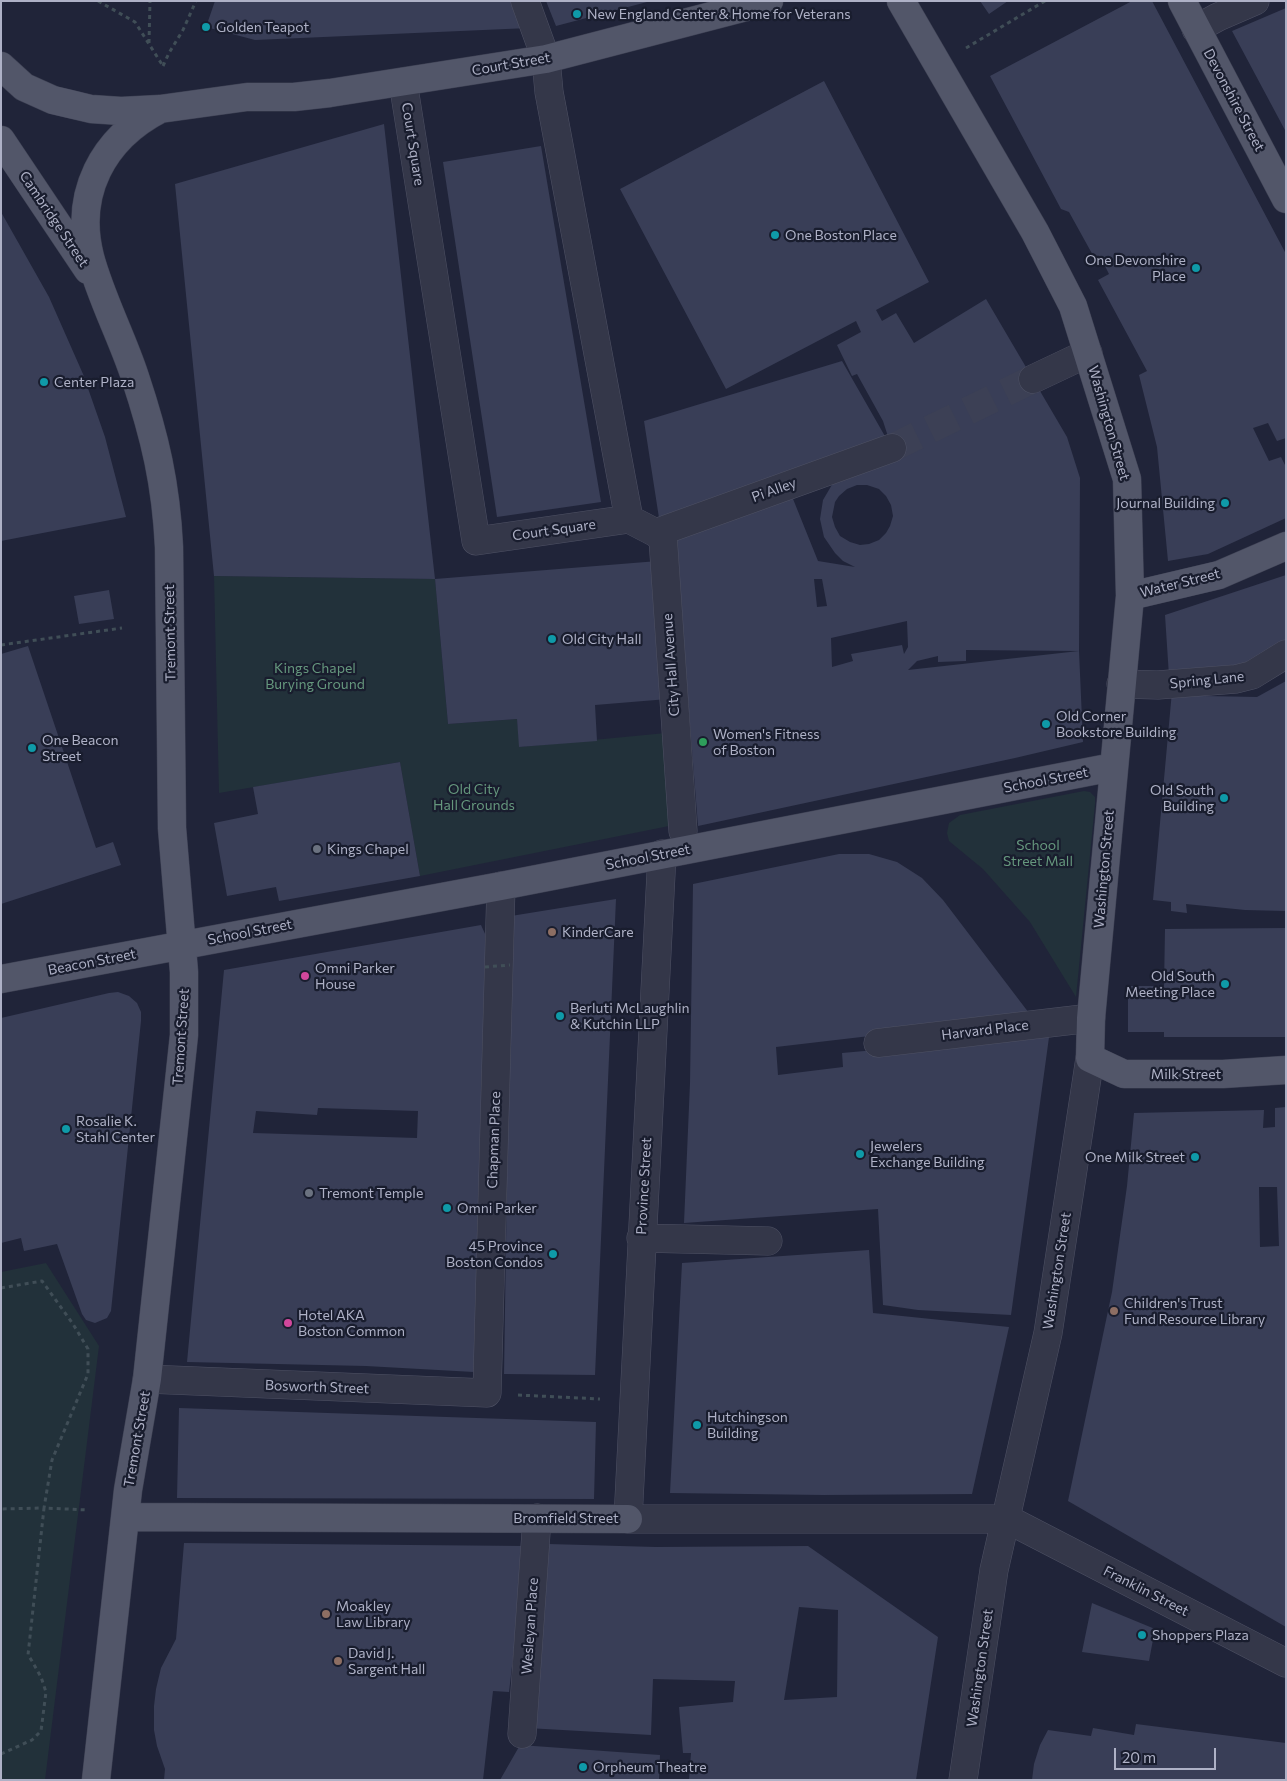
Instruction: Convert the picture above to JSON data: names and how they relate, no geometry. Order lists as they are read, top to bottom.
{
  "streets": {
    "main road": [
      "Court Street",
      "Devonshire Street",
      "Cambridge Street",
      "Washington Street",
      "Water Street",
      "Tremont Street",
      "School Street",
      "Beacon Street",
      "Milk Street",
      "Bromfield Street"
    ],
    "street": [
      "Court Square",
      "Pi Alley",
      "City Hall Avenue",
      "Spring Lane",
      "Harvard Place",
      "Chapman Place",
      "Province Street",
      "Bosworth Street",
      "Franklin Street",
      "Wesleyan Place"
    ]
  },
  "crossings": [
    ["Court Street", "Court Square"],
    ["Cambridge Street", "Tremont Street"],
    ["Washington Street", "Water Street"],
    ["Washington Street", "Spring Lane"],
    ["Washington Street", "School Street"],
    ["Washington Street", "Harvard Place"],
    ["Washington Street", "Milk Street"],
    ["Washington Street", "Bromfield Street"],
    ["Washington Street", "Franklin Street"],
    ["Pi Alley", "City Hall Avenue"],
    ["Tremont Street", "School Street"],
    ["Tremont Street", "Beacon Street"],
    ["Tremont Street", "Bosworth Street"],
    ["Tremont Street", "Bromfield Street"],
    ["School Street", "Beacon Street"],
    ["School Street", "Chapman Place"],
    ["School Street", "Province Street"],
    ["Chapman Place", "Bosworth Street"],
    ["Province Street", "Bromfield Street"],
    ["Bromfield Street", "Franklin Street"],
    ["Bromfield Street", "Wesleyan Place"]
  ],
  "parks": ["Kings Chapel Burying Ground", "Old City Hall Grounds", "School Street Mall"],
  "places": [
    "New England Center & Home for Veterans",
    "Golden Teapot",
    "One Boston Place",
    "One Devonshire Place",
    "Center Plaza",
    "Journal Building",
    "Old City Hall",
    "Old Corner Bookstore Building",
    "Women's Fitness of Boston",
    "One Beacon Street",
    "Old South Building",
    "Kings Chapel",
    "KinderCare",
    "Omni Parker House",
    "Old South Meeting Place",
    "Berluti McLaughlin & Kutchin LLP",
    "Rosalie K. Stahl Center",
    "Jewelers Exchange Building",
    "One Milk Street",
    "Tremont Temple",
    "Omni Parker",
    "45 Province Boston Condos",
    "Children's Trust Fund Resource Library",
    "Hotel AKA Boston Common",
    "Hutchingson Building",
    "Moakley Law Library",
    "Shoppers Plaza",
    "David J. Sargent Hall",
    "Orpheum Theatre"
  ],
  "scale_bar": "20 m"
}
